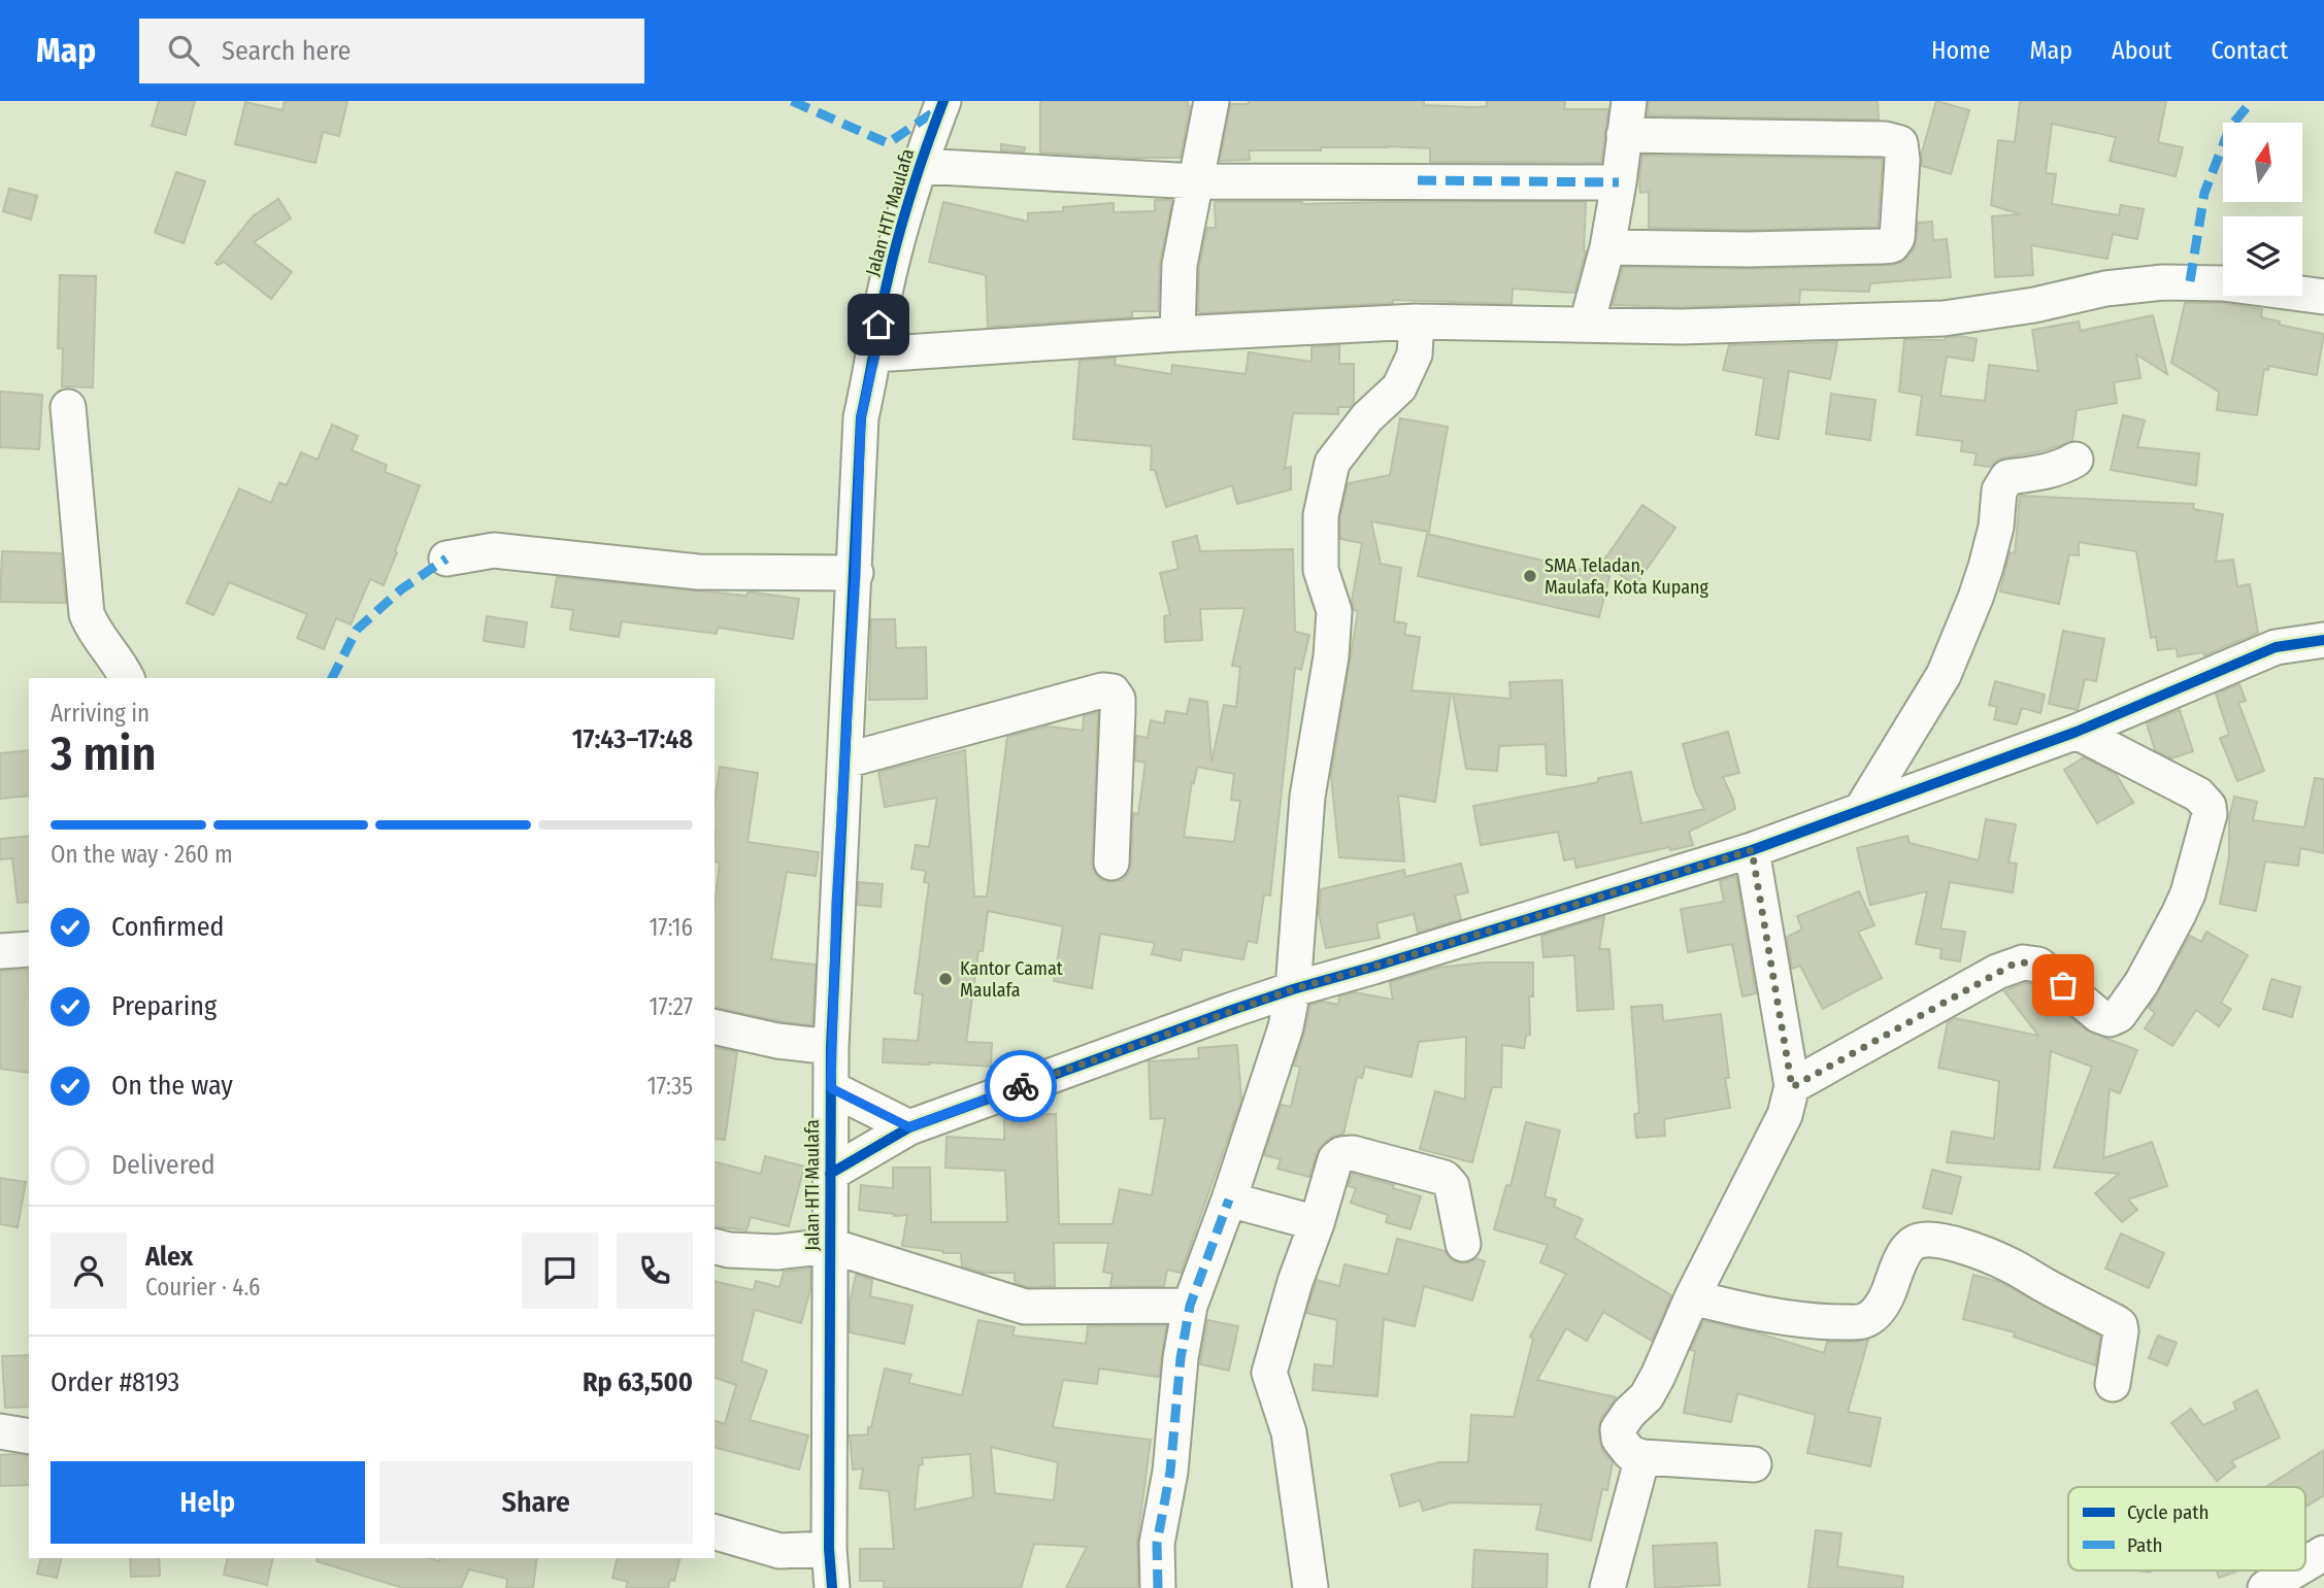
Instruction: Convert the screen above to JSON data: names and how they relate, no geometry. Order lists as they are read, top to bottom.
{
  "streets": {
    "street": ["Jalan HTI Maulafa"]
  },
  "places": ["SMA Teladan, Maulafa, Kota Kupang", "Kantor Camat Maulafa"],
  "legend": ["Cycle path", "Path"],
  "north": "top",
  "page": {
    "header": "Map",
    "search": "Search here",
    "nav": [
      "Home",
      "Map",
      "About",
      "Contact"
    ],
    "heading": ["3 min", "Arriving in", "17:43–17:48"],
    "panel": [
      "Alex",
      "Courier · 4.6",
      "Order #8193",
      "Rp 63,500"
    ],
    "bar": "On the way · 260 m",
    "list": [
      ["Confirmed", "17:16"],
      ["Preparing", "17:27"],
      ["On the way", "17:35"],
      "Delivered"
    ],
    "buttons": ["Help", "Share"]
  }
}
